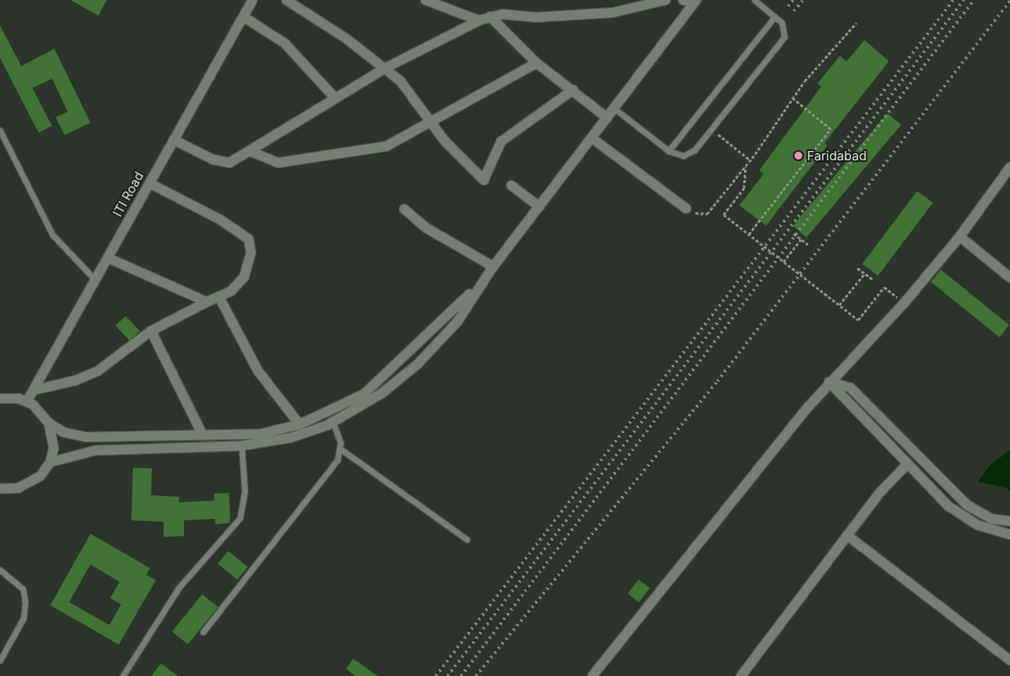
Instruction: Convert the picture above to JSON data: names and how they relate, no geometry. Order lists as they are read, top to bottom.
{
  "streets": {
    "street": ["ITI Road"]
  },
  "places": ["Faridabad"]
}
